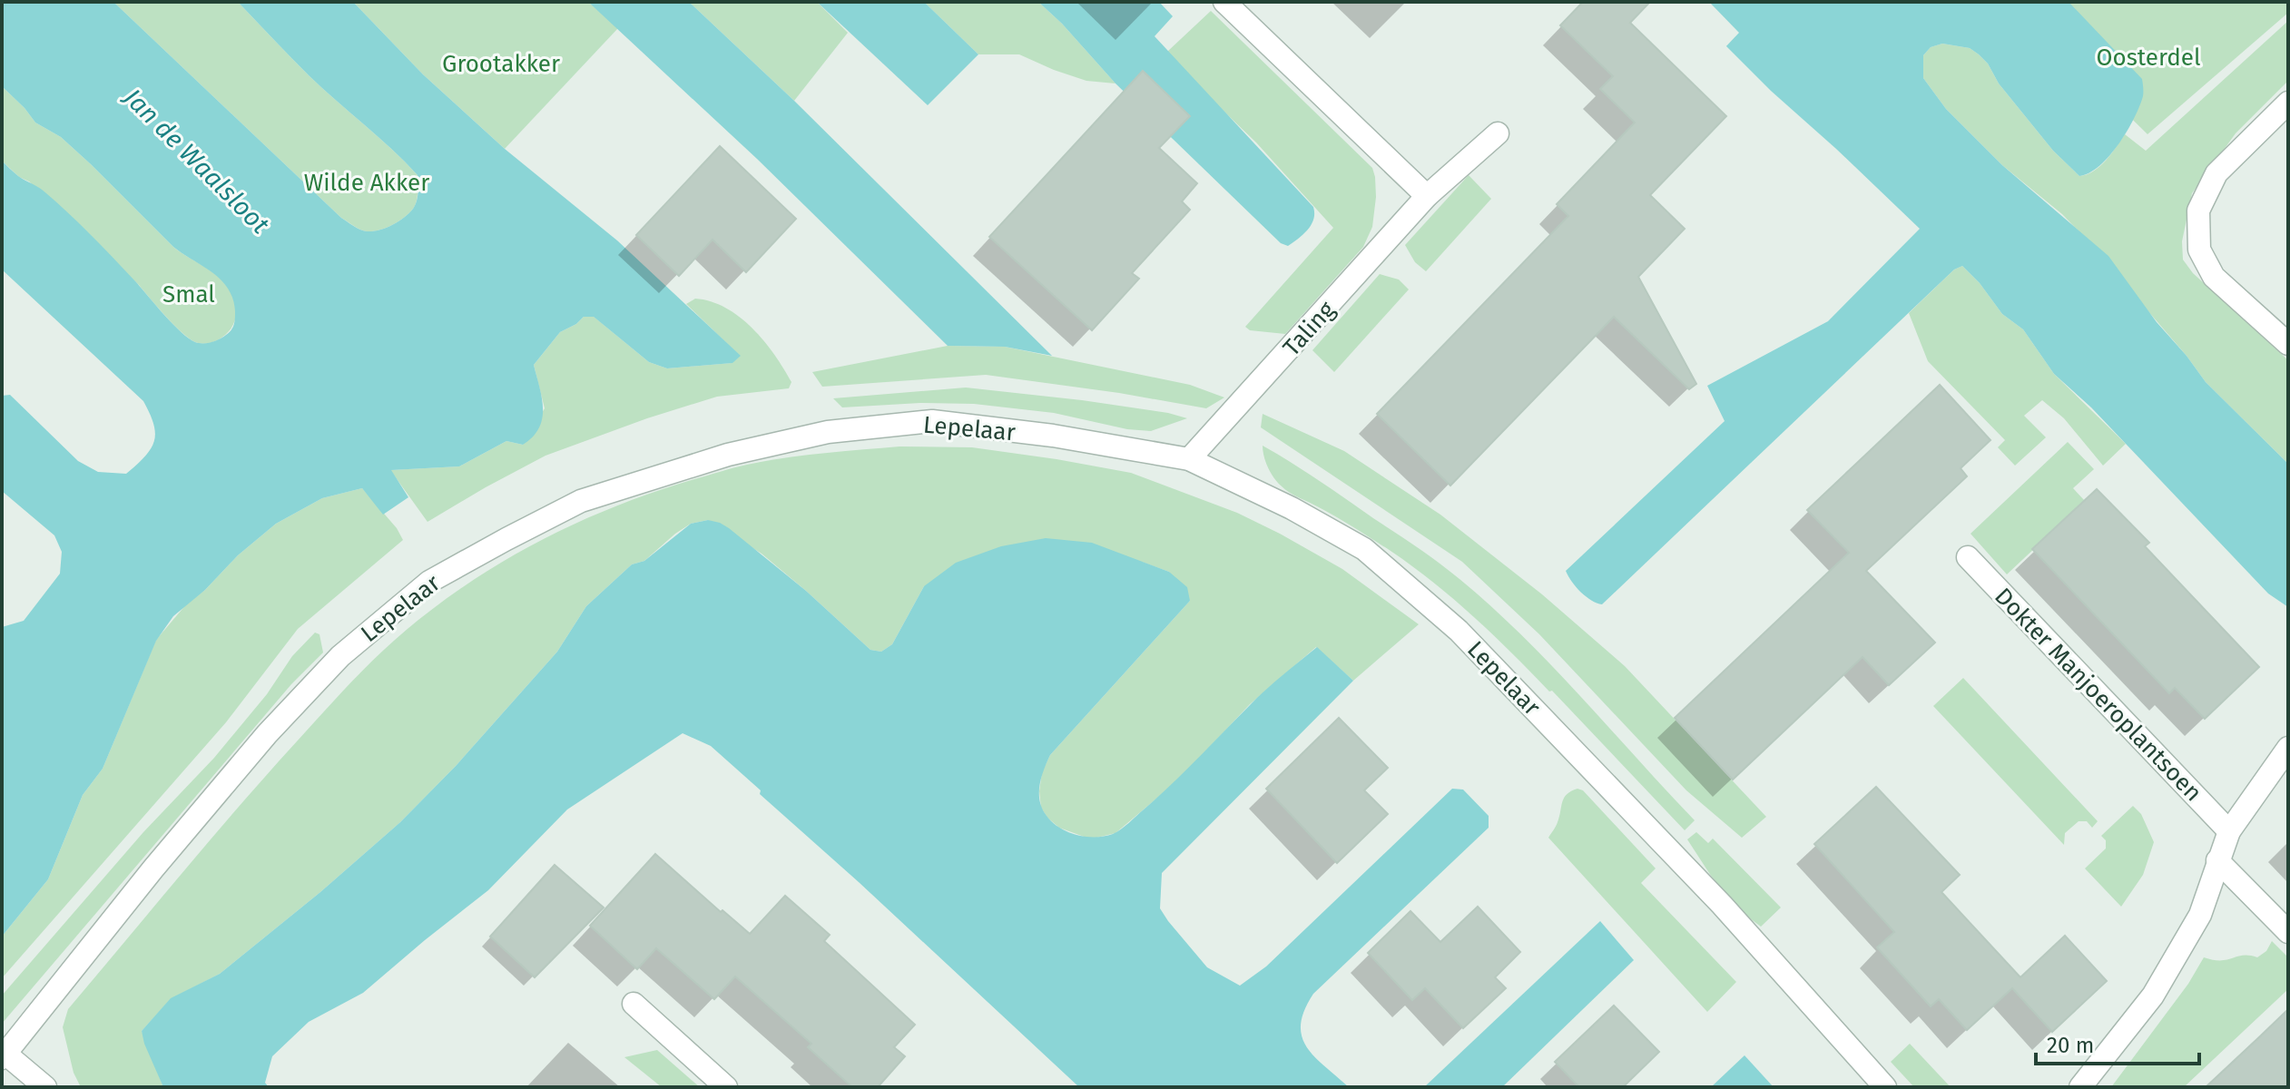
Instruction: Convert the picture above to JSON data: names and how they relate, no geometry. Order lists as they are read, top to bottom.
{
  "streets": {
    "street": ["Taling", "Lepelaar", "Dokter Manjoeroplantsoen"]
  },
  "crossings": [
    ["Taling", "Lepelaar"]
  ],
  "water": ["Jan de Waalsloot"],
  "parks": [
    "Oosterdel",
    "Grootakker",
    "Wilde Akker",
    "Smal"
  ],
  "scale_bar": "20 m"
}
